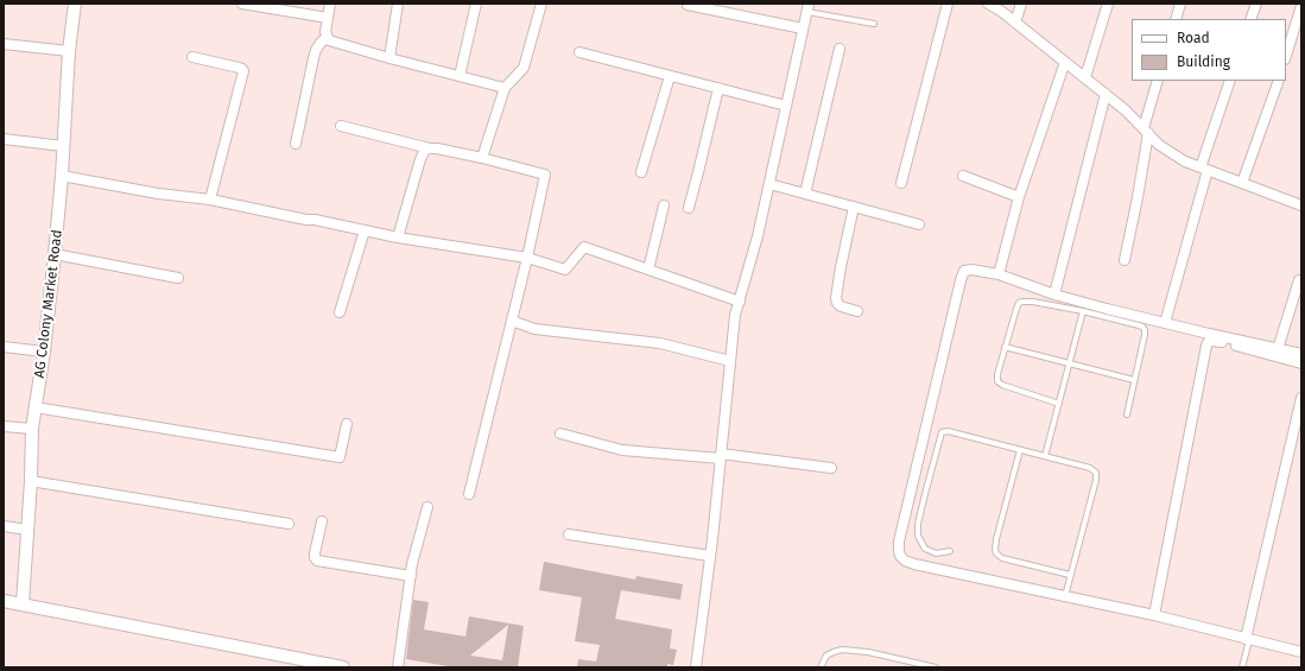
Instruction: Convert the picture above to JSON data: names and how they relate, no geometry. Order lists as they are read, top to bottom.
{
  "streets": {
    "street": ["AG Colony Market Road"]
  },
  "legend": ["Road", "Building"]
}
